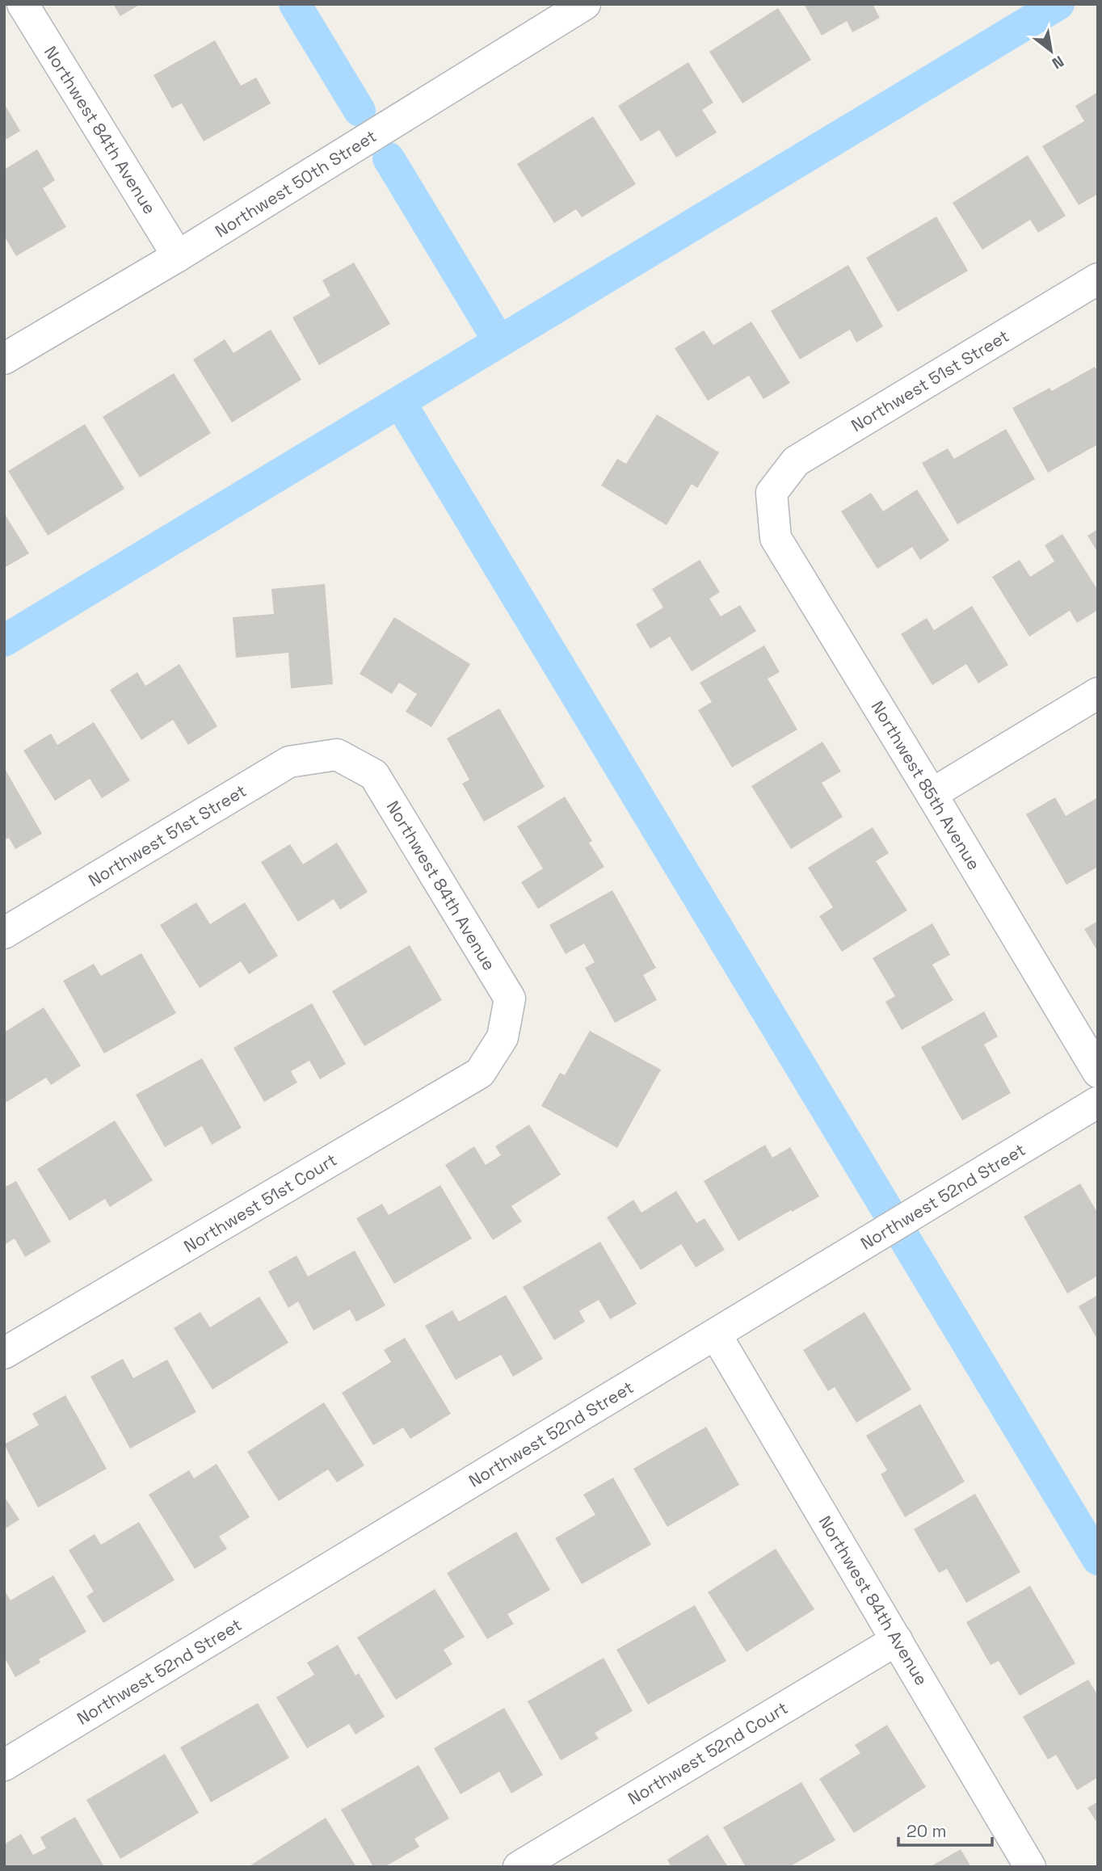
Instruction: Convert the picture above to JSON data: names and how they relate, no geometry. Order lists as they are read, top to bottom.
{
  "streets": {
    "street": [
      "Northwest 84th Avenue",
      "Northwest 50th Street",
      "Northwest 51st Street",
      "Northwest 85th Avenue",
      "Northwest 52nd Street",
      "Northwest 51st Court",
      "Northwest 52nd Court"
    ]
  },
  "crossings": [
    ["Northwest 84th Avenue", "Northwest 50th Street"],
    ["Northwest 84th Avenue", "Northwest 51st Street"],
    ["Northwest 84th Avenue", "Northwest 52nd Street"],
    ["Northwest 84th Avenue", "Northwest 51st Court"],
    ["Northwest 84th Avenue", "Northwest 52nd Court"],
    ["Northwest 51st Street", "Northwest 85th Avenue"]
  ],
  "scale_bar": "20 m",
  "north": "bottom right"
}
